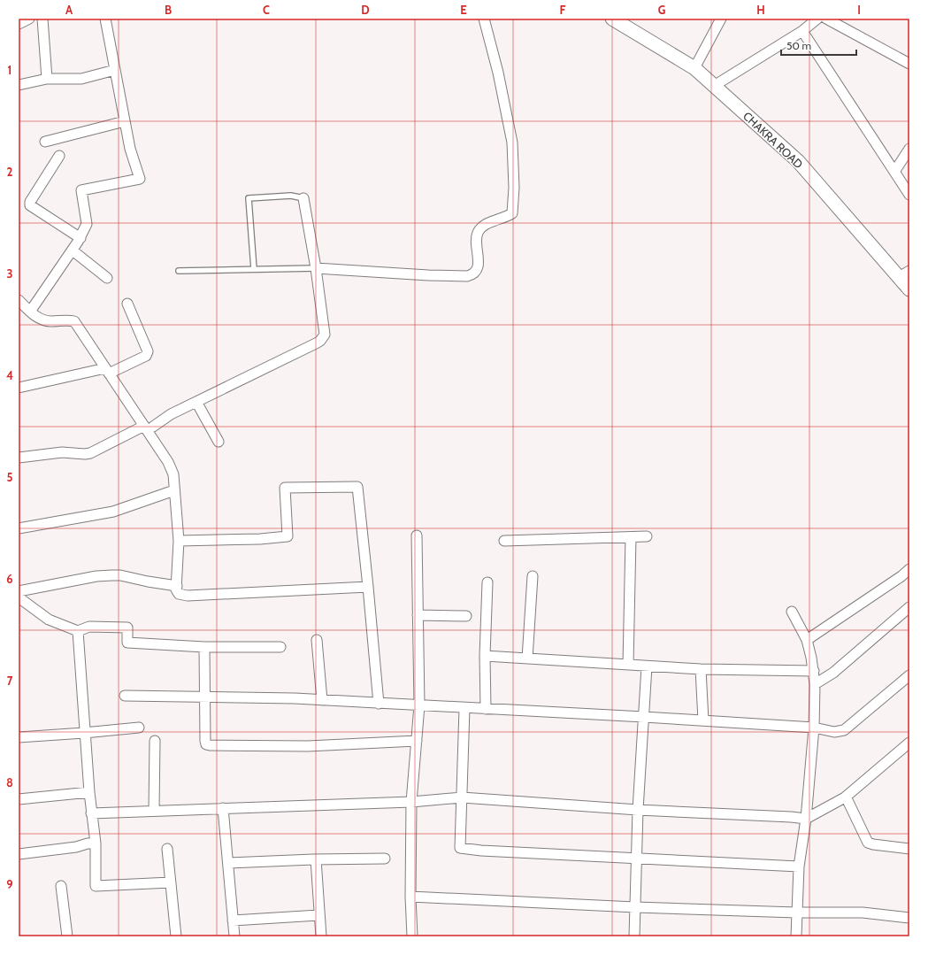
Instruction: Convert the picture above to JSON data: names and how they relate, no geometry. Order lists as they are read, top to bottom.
{
  "streets": {
    "main road": ["CHAKRA ROAD"]
  },
  "scale_bar": "50 m",
  "grid": {
    "columns": [
      "A",
      "B",
      "C",
      "D",
      "E",
      "F",
      "G",
      "H",
      "I"
    ],
    "rows": [
      "1",
      "2",
      "3",
      "4",
      "5",
      "6",
      "7",
      "8",
      "9"
    ]
  }
}
